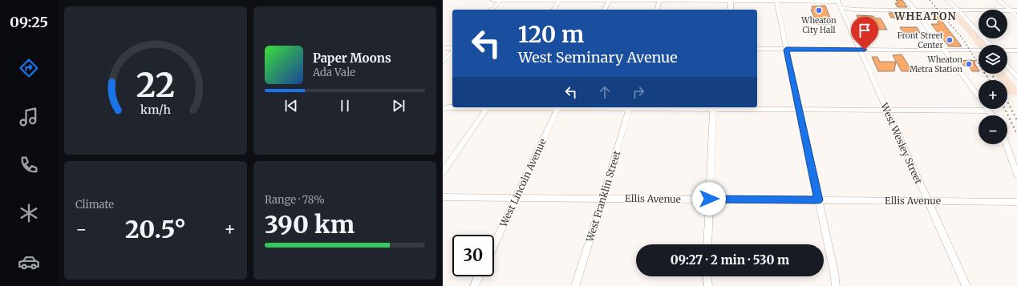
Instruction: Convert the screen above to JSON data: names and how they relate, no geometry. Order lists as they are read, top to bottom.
{
  "streets": {
    "street": [
      "West Wesley Street",
      "West Lincoln Avenue",
      "West Franklin Street",
      "Ellis Avenue"
    ]
  },
  "crossings": [
    ["West Wesley Street", "Ellis Avenue"],
    ["West Lincoln Avenue", "Ellis Avenue"],
    ["West Franklin Street", "Ellis Avenue"]
  ],
  "districts": ["WHEATON"],
  "places": ["Wheaton City Hall", "Front Street Center", "Wheaton Metra Station"],
  "page": {
    "tabs": "09:25",
    "map_buttons": ["+", "−"],
    "turn": ["120 m", "West Seminary Avenue"],
    "song": ["Paper Moons", "Ada Vale"],
    "tile": [
      "Climate",
      ["Range · 78%", "390 km"]
    ],
    "heat": ["−", "20.5°", "+"],
    "limit": "30",
    "trip": "09:27 · 2 min · 530 m",
    "gauge": ["22", "km/h"]
  }
}
